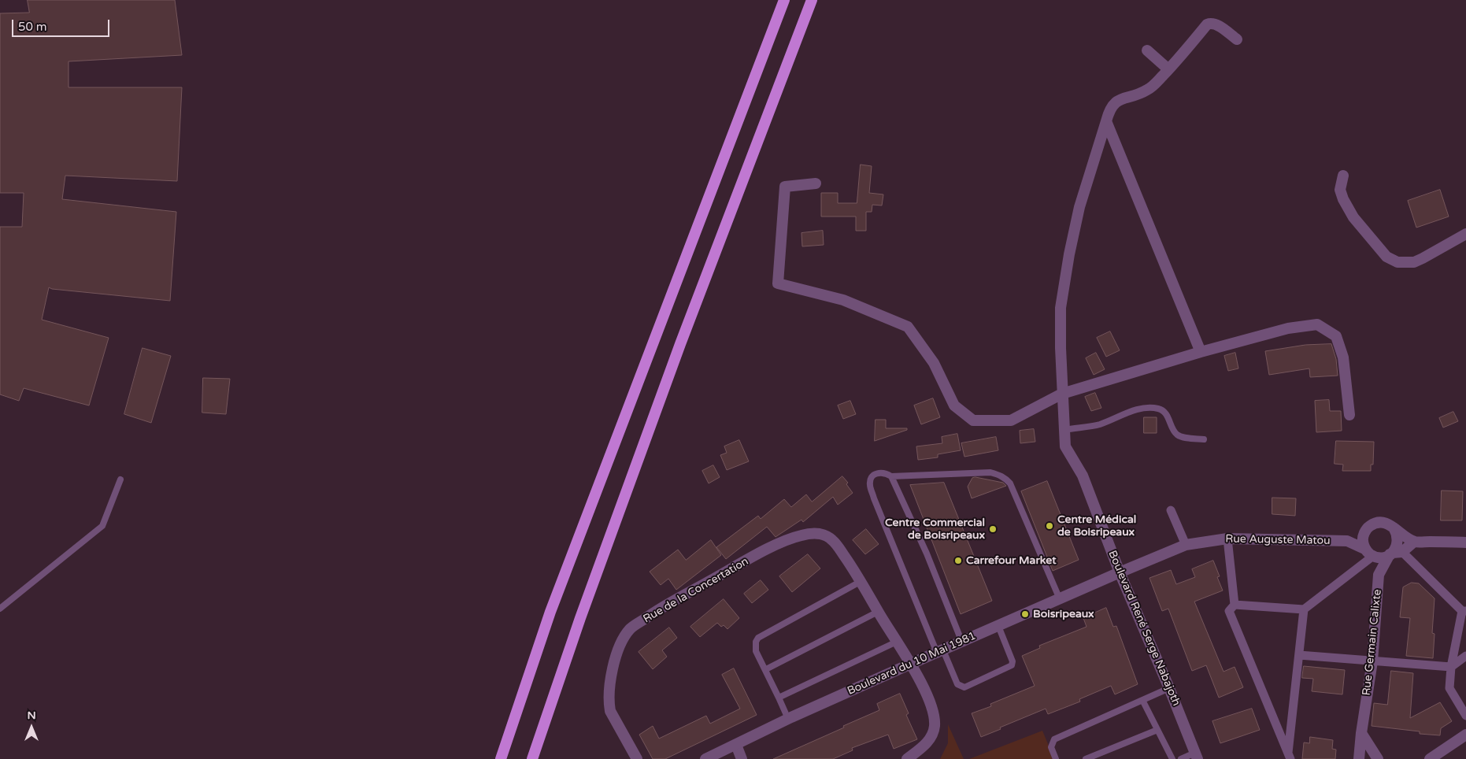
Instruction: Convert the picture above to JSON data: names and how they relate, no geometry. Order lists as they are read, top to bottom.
{
  "streets": {
    "street": [
      "Rue Auguste Matou",
      "Rue de la Concertation",
      "Boulevard René Serge Nabajoth",
      "Rue Germain Calixte",
      "Boulevard du 10 Mai 1981"
    ]
  },
  "crossings": [
    ["Rue Auguste Matou", "Boulevard René Serge Nabajoth"],
    ["Rue Auguste Matou", "Rue Germain Calixte"],
    ["Rue Auguste Matou", "Boulevard du 10 Mai 1981"],
    ["Rue de la Concertation", "Boulevard du 10 Mai 1981"],
    ["Boulevard René Serge Nabajoth", "Boulevard du 10 Mai 1981"]
  ],
  "places": [
    "Centre Médical de Boisripeaux",
    "Centre Commercial de Boisripeaux",
    "Carrefour Market",
    "Boisripeaux"
  ],
  "scale_bar": "50 m",
  "north": "top"
}
